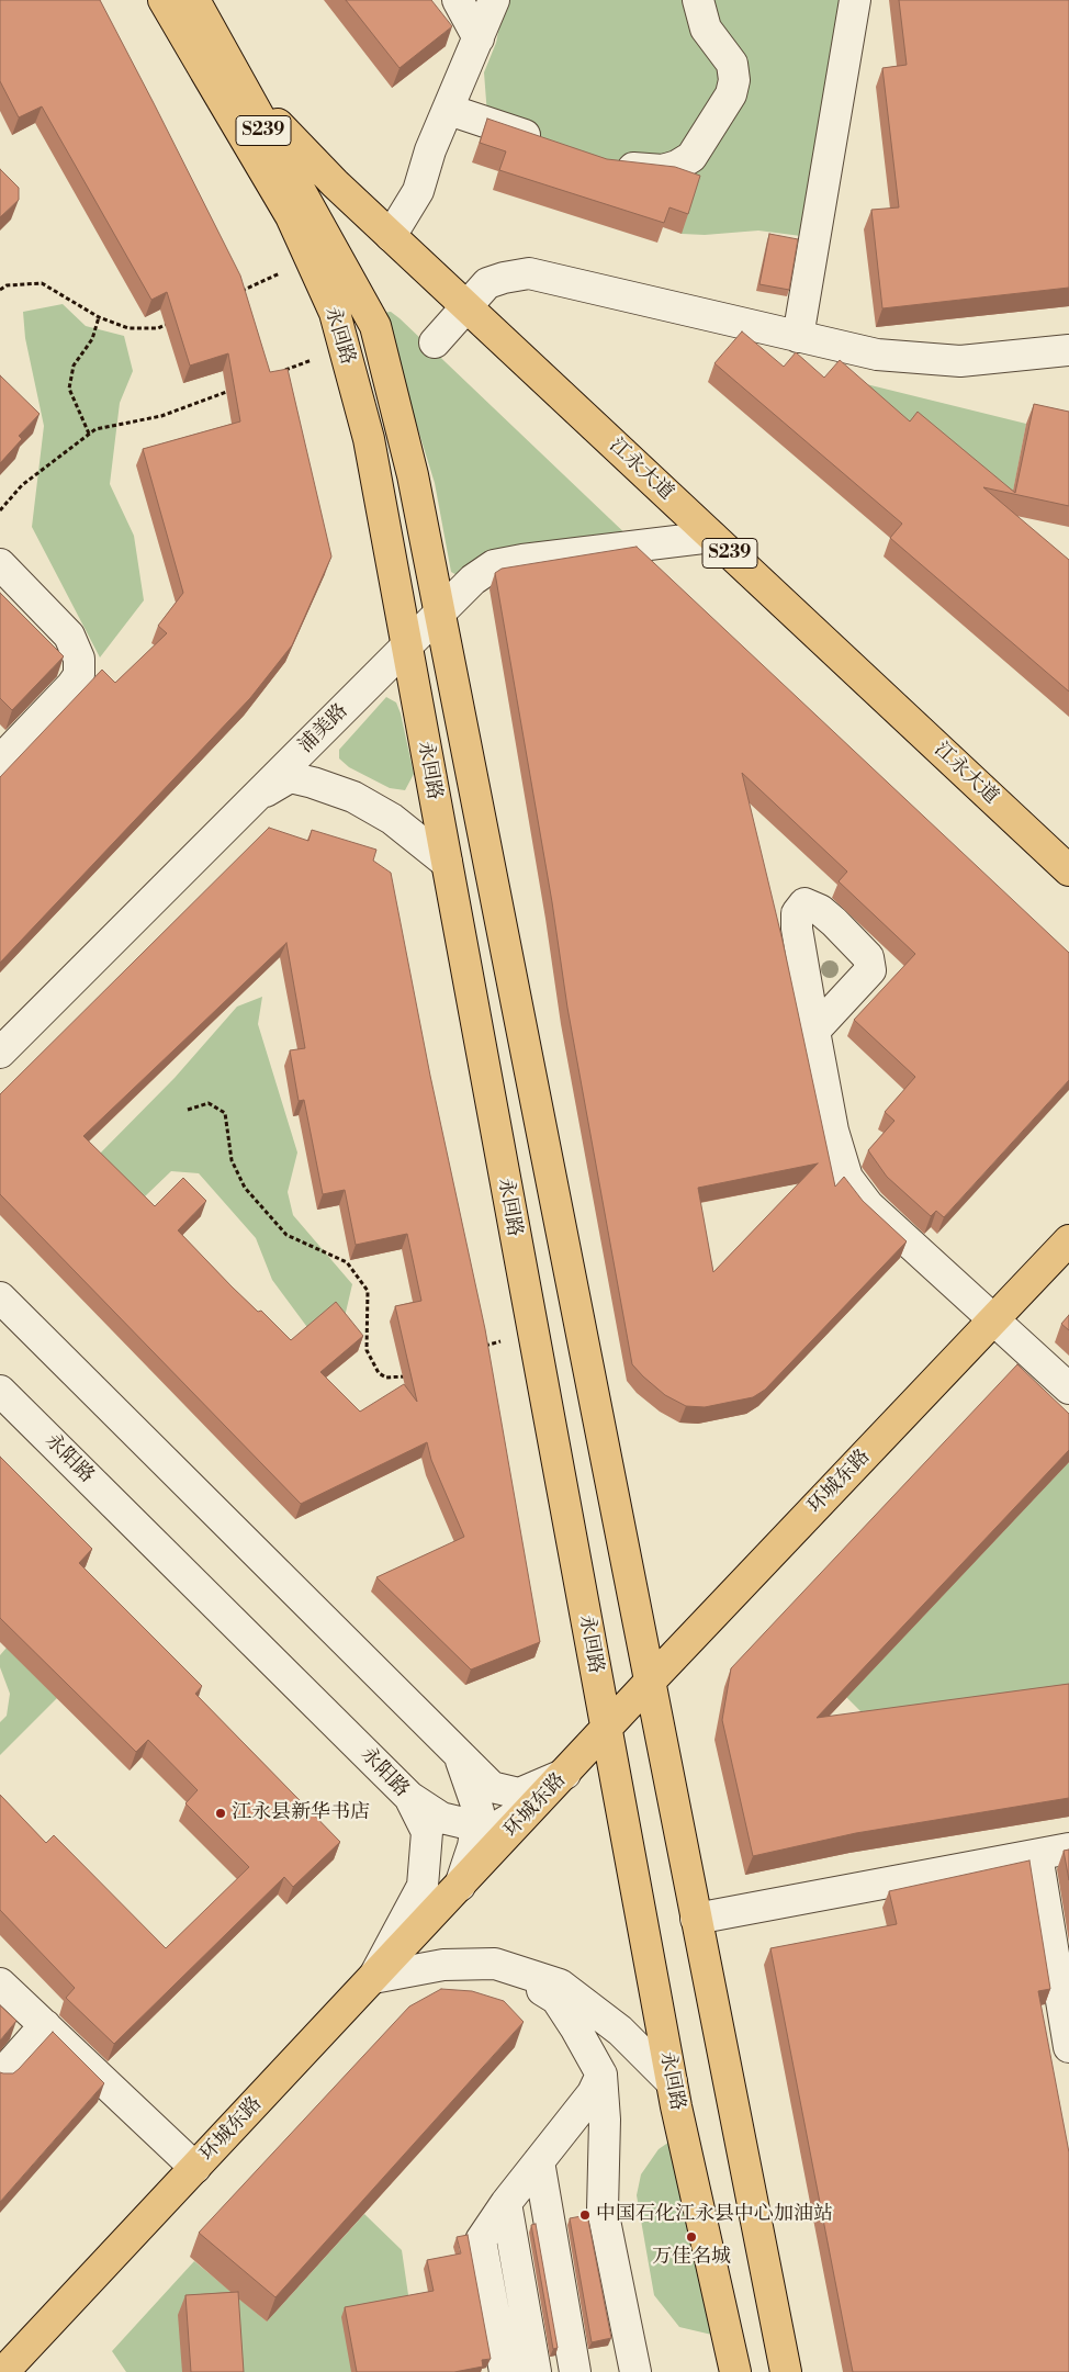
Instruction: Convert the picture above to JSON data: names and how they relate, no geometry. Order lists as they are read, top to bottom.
{
  "streets": {
    "main road": [
      "S239",
      "永回路",
      "江永大道",
      "环城东路"
    ],
    "street": ["浦美路", "永阳路"]
  },
  "crossings": [
    ["永回路", "江永大道"],
    ["永回路", "浦美路"],
    ["永回路", "环城东路"],
    ["江永大道", "浦美路"],
    ["永阳路", "环城东路"]
  ],
  "places": ["江永县新华书店", "中国石化江永县中心加油站", "万佳名城"]
}
